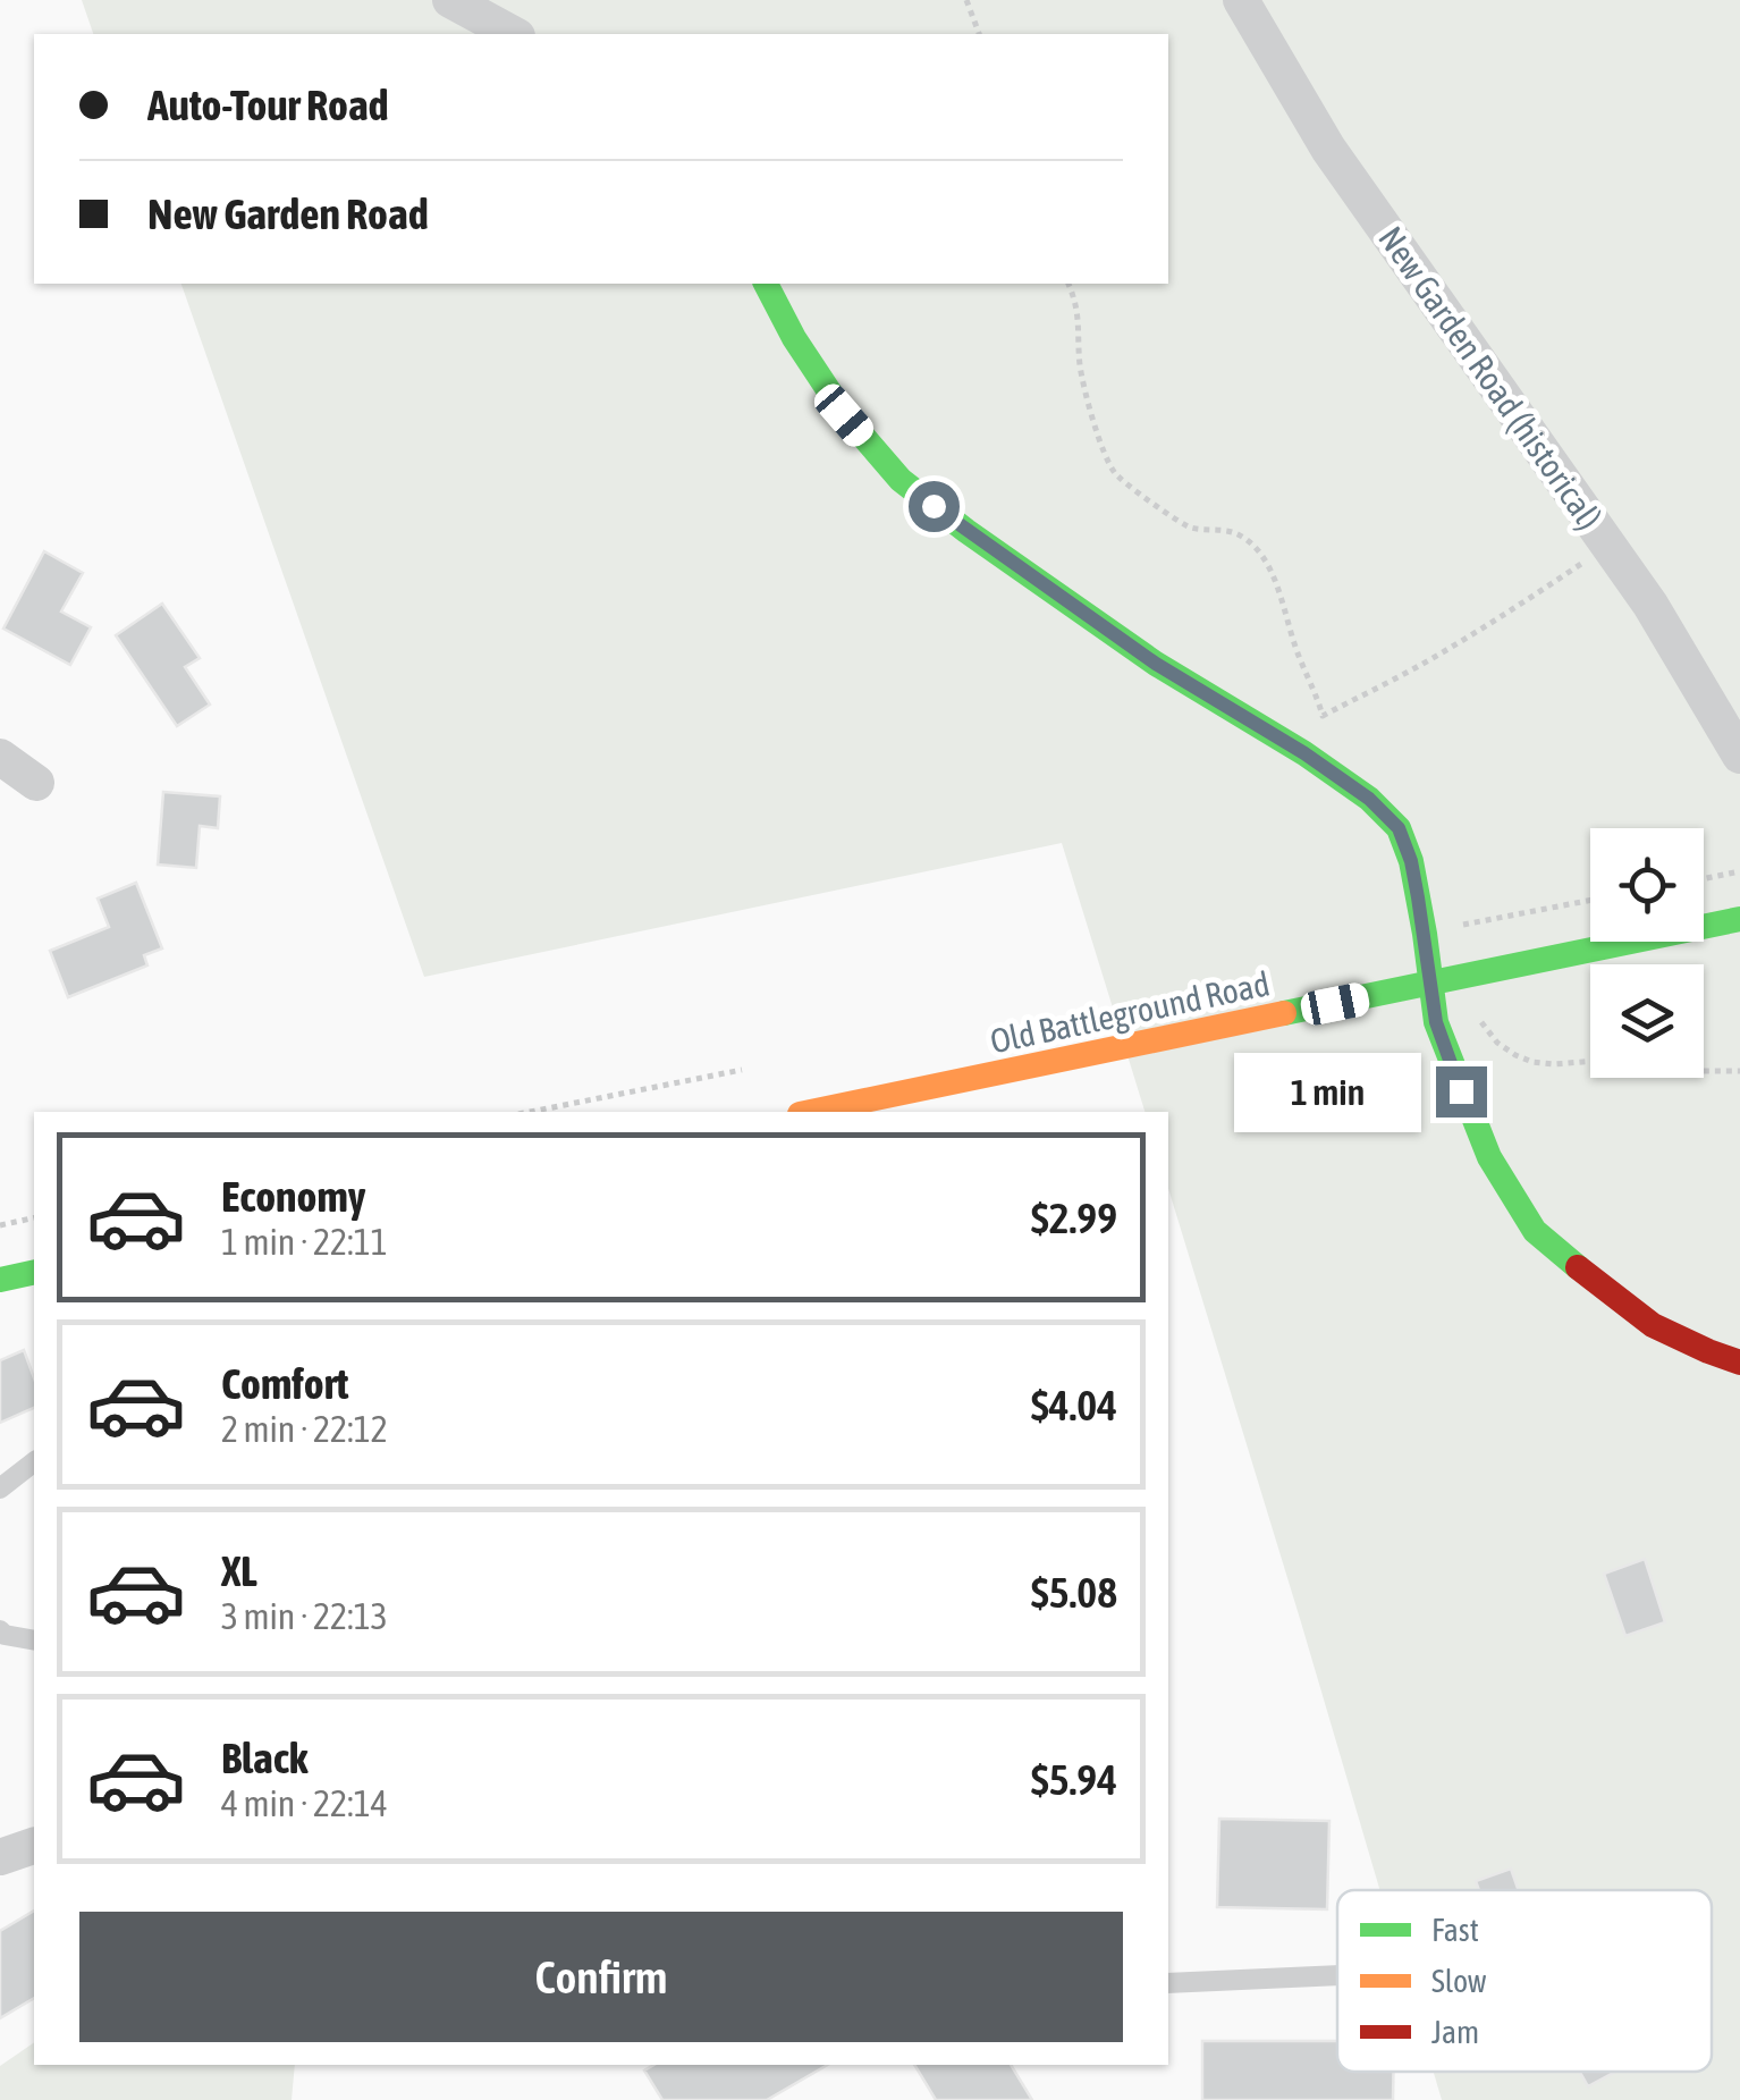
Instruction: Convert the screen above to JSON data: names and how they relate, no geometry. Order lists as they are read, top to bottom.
{
  "streets": {
    "street": ["New Garden Road (historical)", "Old Battleground Road"]
  },
  "legend": ["Fast", "Slow", "Jam"],
  "page": {
    "banner": ["Auto-Tour Road", "New Garden Road"],
    "bubble": "1 min",
    "list": [
      {
        "name": "Economy",
        "note": "1 min · 22:11",
        "value": "$2.99"
      },
      {
        "name": "Comfort",
        "note": "2 min · 22:12",
        "value": "$4.04"
      },
      {
        "name": "XL",
        "note": "3 min · 22:13",
        "value": "$5.08"
      },
      {
        "name": "Black",
        "note": "4 min · 22:14",
        "value": "$5.94"
      }
    ],
    "buttons": "Confirm"
  }
}
